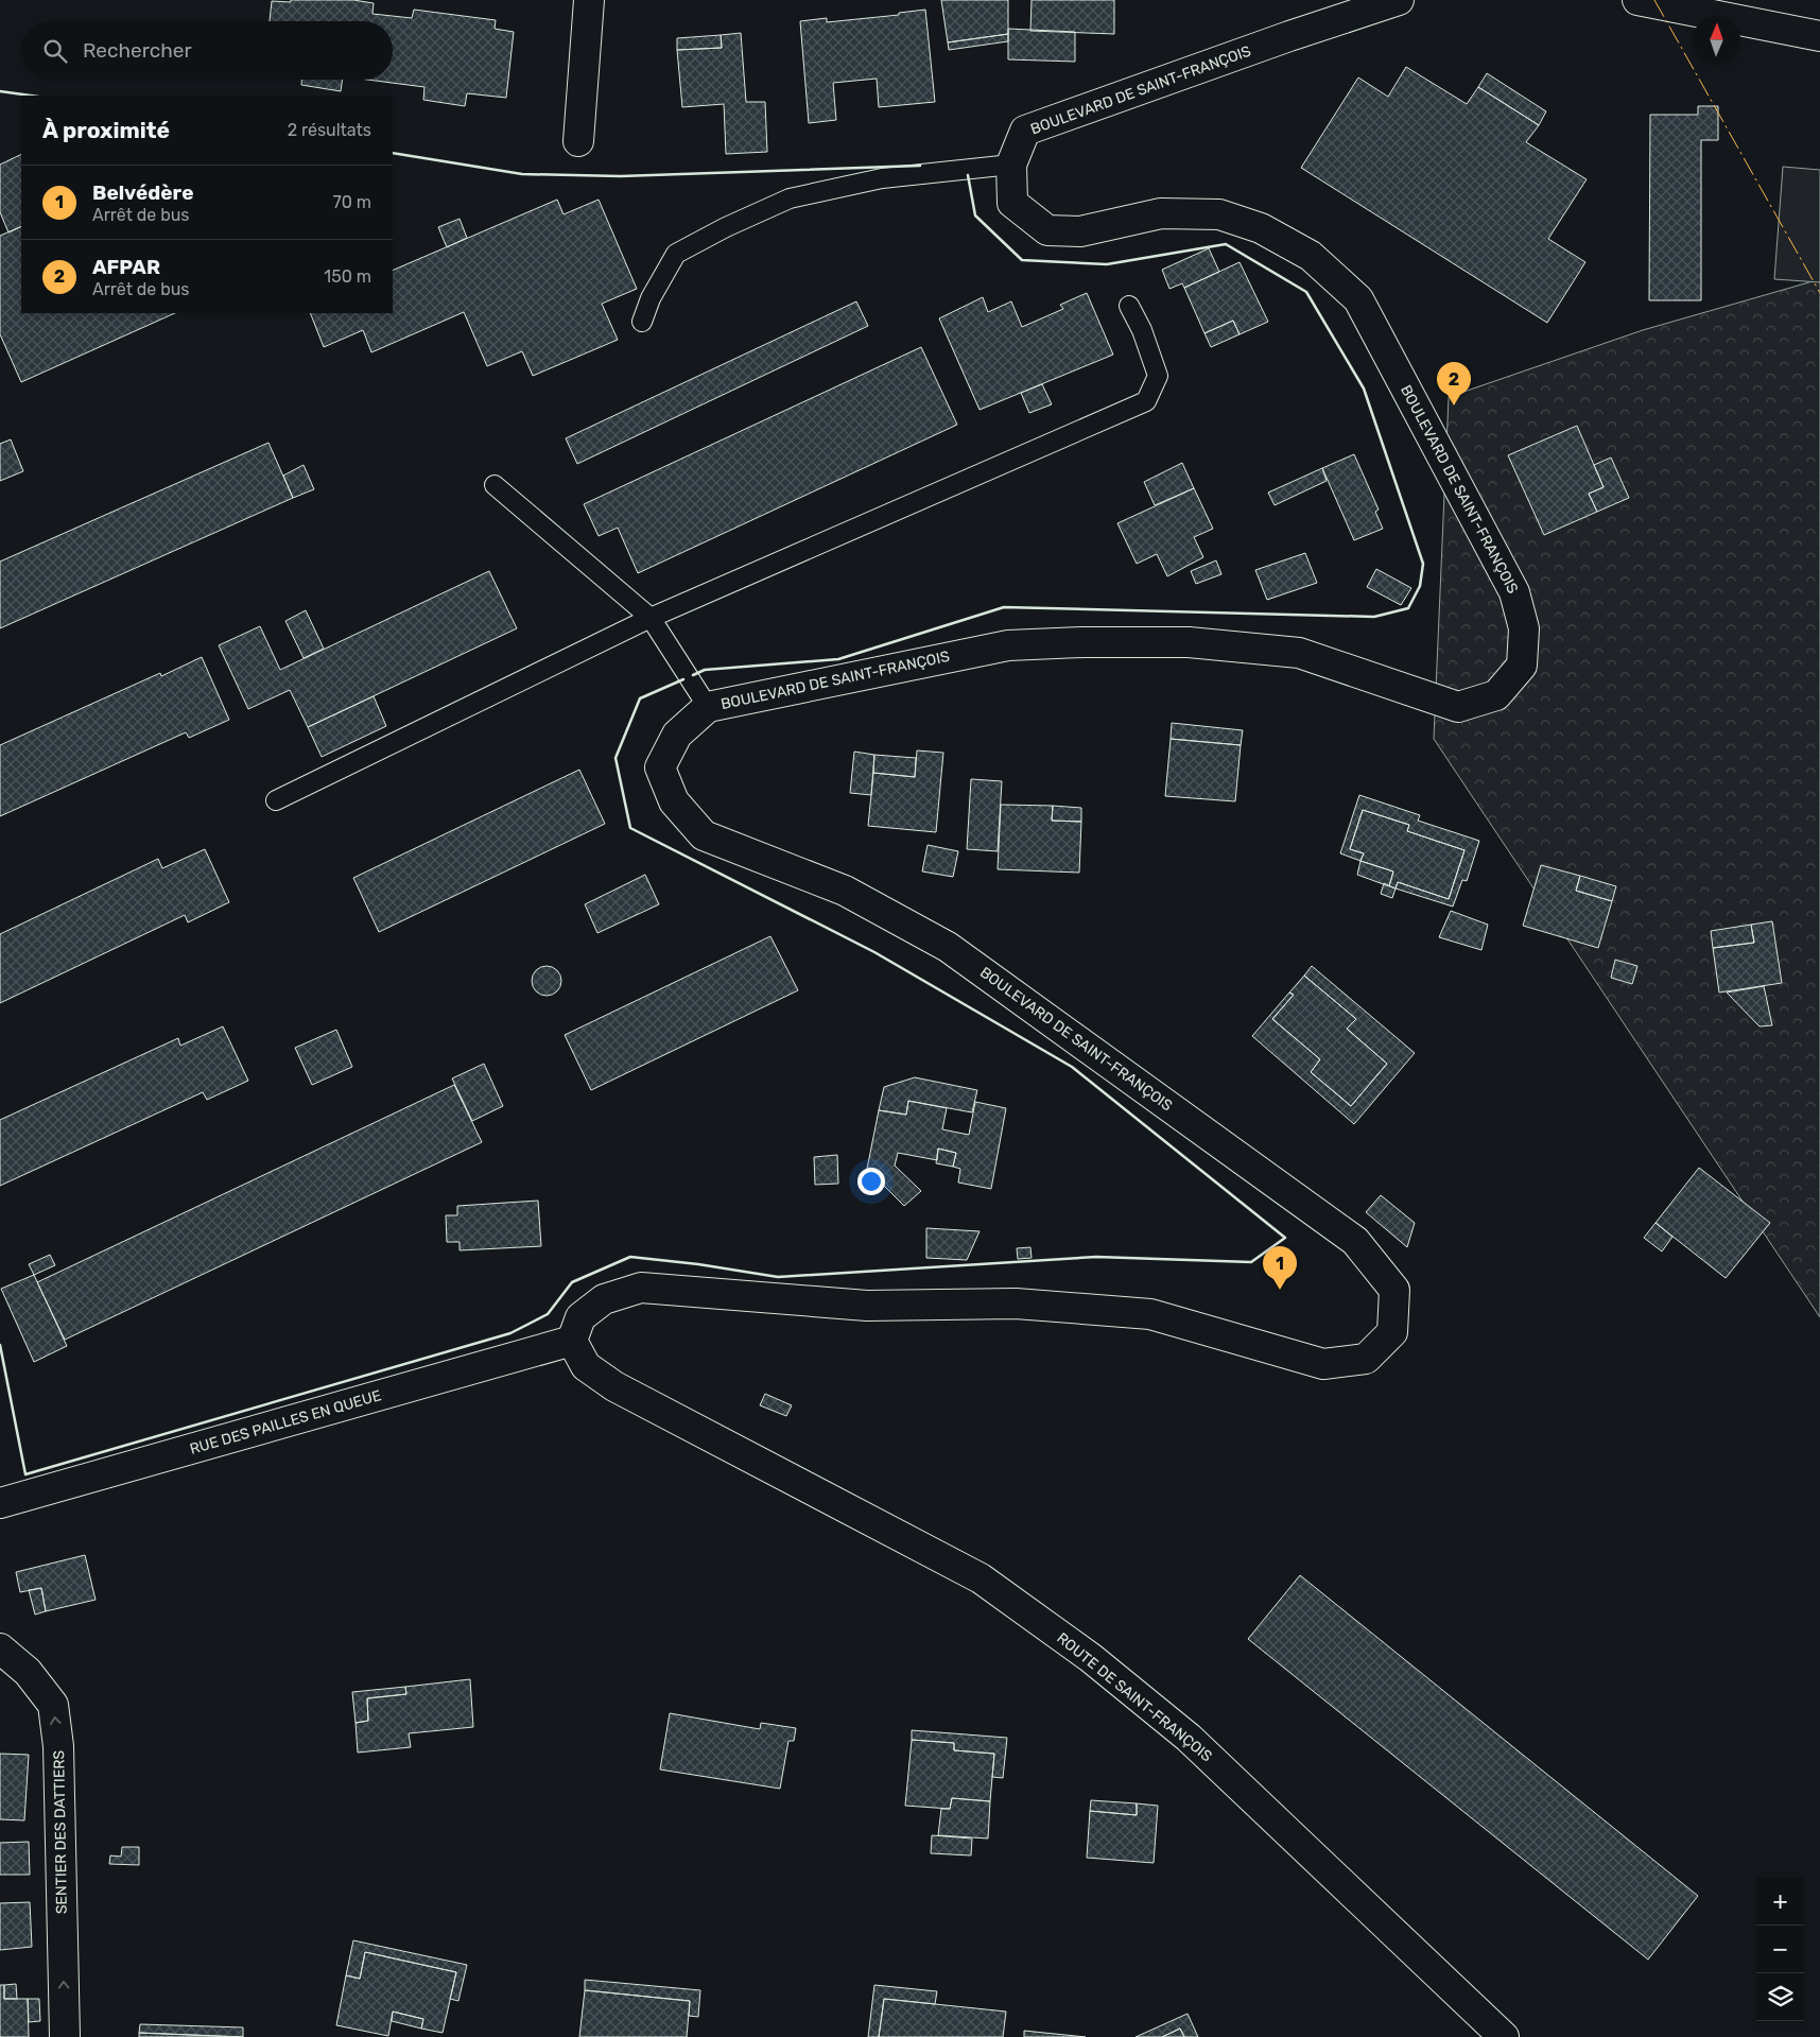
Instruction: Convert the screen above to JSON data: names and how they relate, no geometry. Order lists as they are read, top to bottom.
{
  "streets": {
    "main road": [
      "BOULEVARD DE SAINT-FRANÇOIS",
      "RUE DES PAILLES EN QUEUE",
      "ROUTE DE SAINT-FRANÇOIS",
      "SENTIER DES DATTIERS"
    ]
  },
  "crossings": [
    ["BOULEVARD DE SAINT-FRANÇOIS", "RUE DES PAILLES EN QUEUE"],
    ["BOULEVARD DE SAINT-FRANÇOIS", "ROUTE DE SAINT-FRANÇOIS"],
    ["RUE DES PAILLES EN QUEUE", "ROUTE DE SAINT-FRANÇOIS"]
  ],
  "one_way": ["SENTIER DES DATTIERS"],
  "north": "top",
  "page": {
    "search": "Rechercher",
    "heading": ["À proximité", "2 résultats"],
    "list": [
      {
        "mark": "1",
        "name": "Belvédère",
        "note": "Arrêt de bus",
        "value": "70 m"
      },
      {
        "mark": "2",
        "name": "AFPAR",
        "note": "Arrêt de bus",
        "value": "150 m"
      }
    ],
    "pins": ["2", "1"],
    "map_buttons": ["+", "−"]
  }
}
